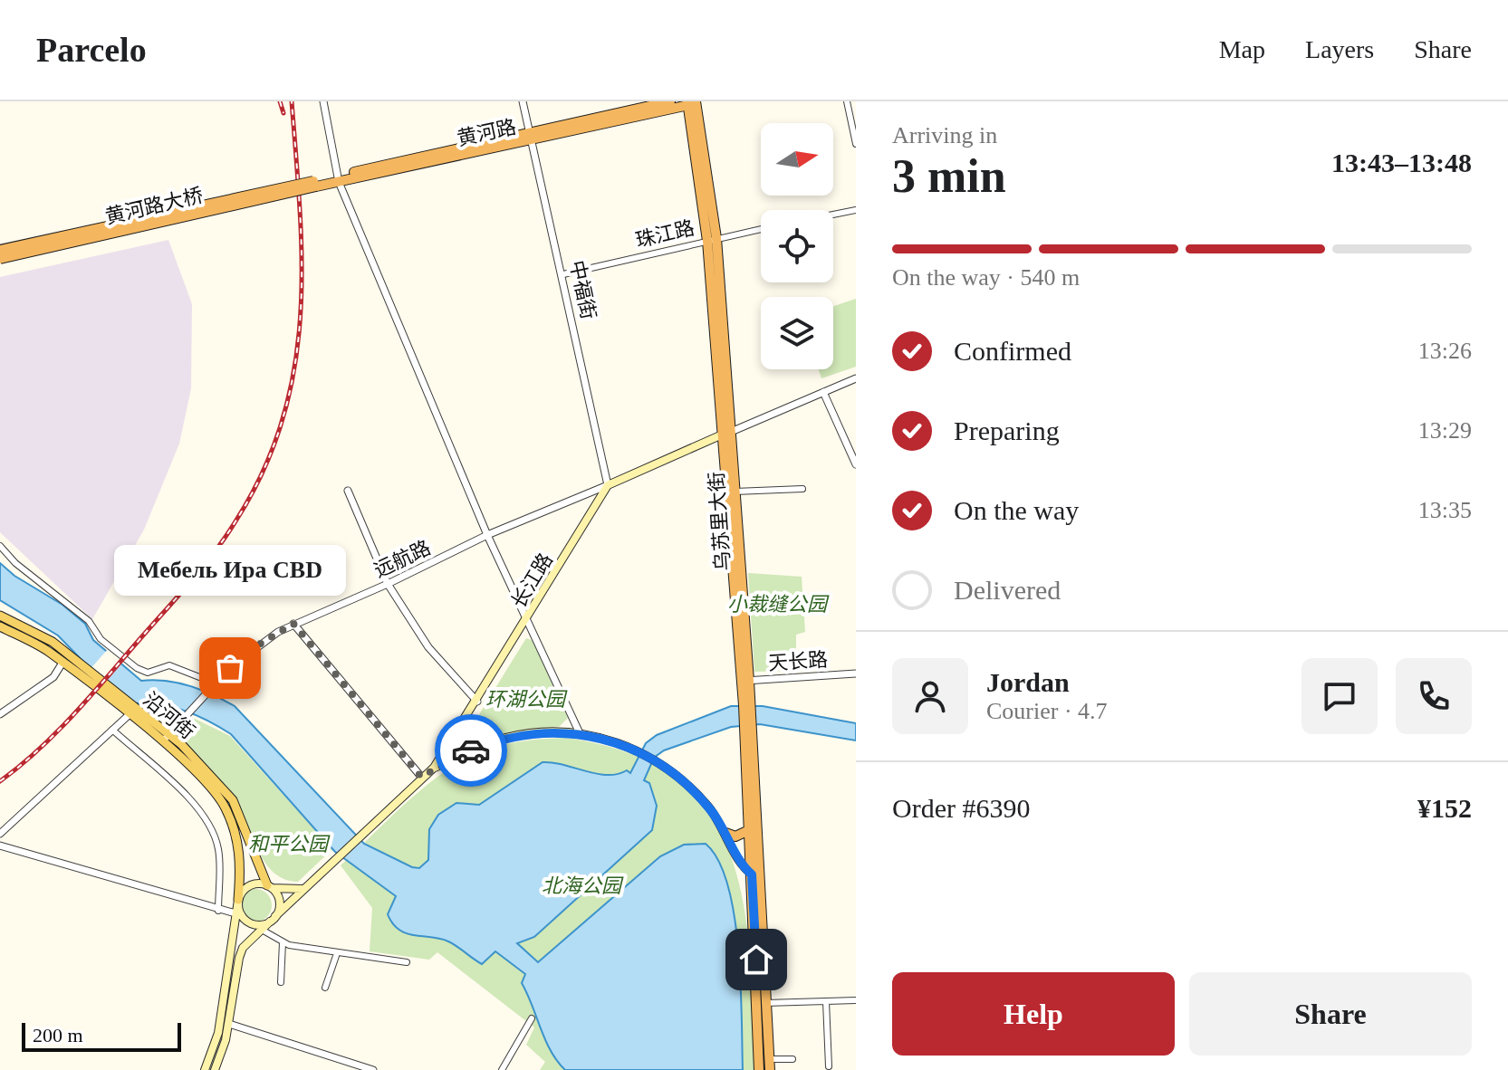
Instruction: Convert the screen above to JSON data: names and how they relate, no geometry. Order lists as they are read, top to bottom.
{
  "streets": {
    "highway": ["黄河路", "黄河路大桥", "乌苏里大街"],
    "main road": ["长江路", "沿河街"],
    "street": [
      "珠江路",
      "中福街",
      "远航路",
      "天长路"
    ]
  },
  "crossings": [
    ["黄河路", "黄河路大桥"],
    ["黄河路", "中福街"],
    ["黄河路", "乌苏里大街"],
    ["珠江路", "中福街"],
    ["珠江路", "乌苏里大街"],
    ["中福街", "远航路"],
    ["中福街", "长江路"],
    ["乌苏里大街", "天长路"],
    ["远航路", "长江路"],
    ["远航路", "沿河街"],
    ["长江路", "沿河街"]
  ],
  "parks": [
    "小裁缝公园",
    "环湖公园",
    "和平公园",
    "北海公园"
  ],
  "places": ["Мебель Ира CBD"],
  "scale_bar": "200 m",
  "north": "right",
  "page": {
    "header": "Parcelo",
    "nav": ["Map", "Layers", "Share"],
    "heading": ["3 min", "Arriving in", "13:43–13:48"],
    "panel": [
      "Jordan",
      "Courier · 4.7",
      "Order #6390",
      "¥152"
    ],
    "bar": "On the way · 540 m",
    "list": [
      ["Confirmed", "13:26"],
      ["Preparing", "13:29"],
      ["On the way", "13:35"],
      "Delivered"
    ],
    "bubble": "Мебель Ира CBD",
    "buttons": ["Help", "Share"],
    "scale": "200 m"
  }
}
